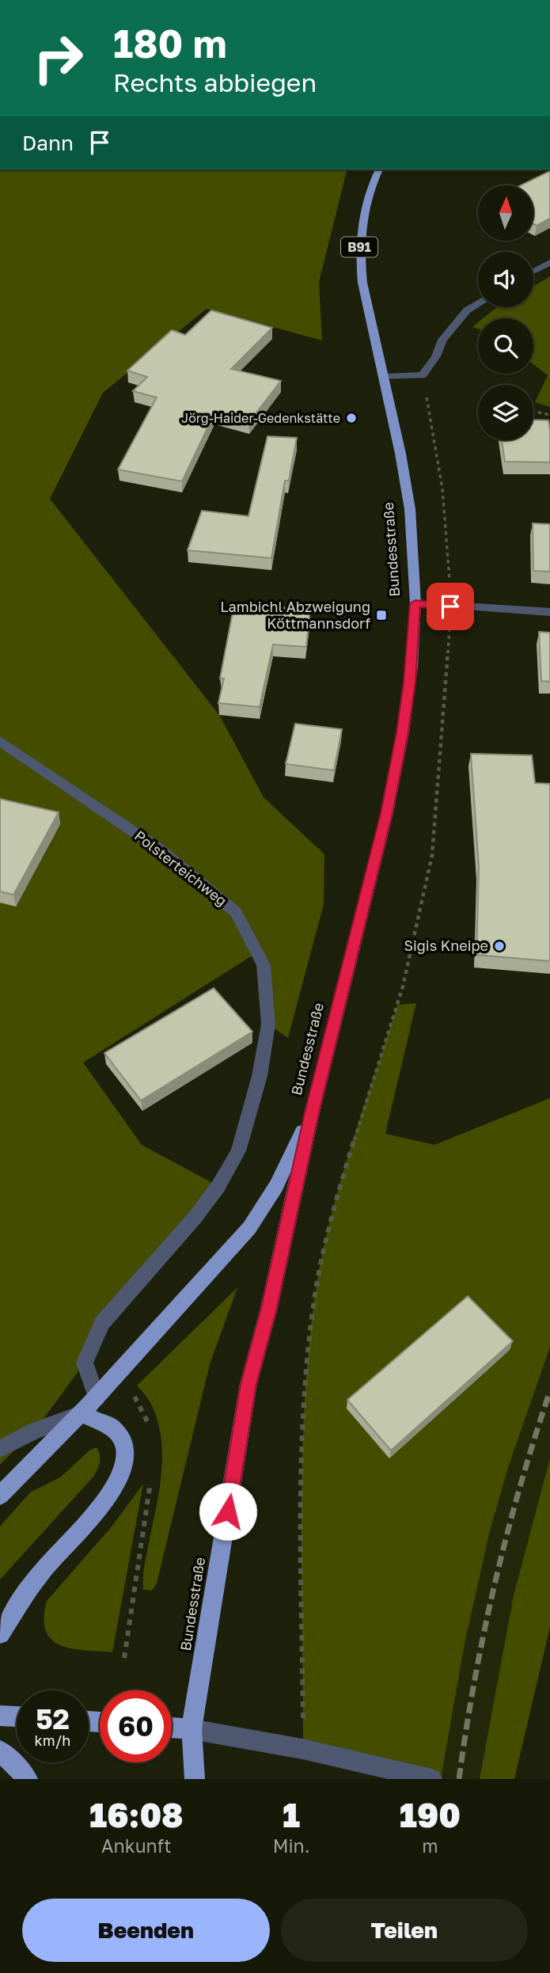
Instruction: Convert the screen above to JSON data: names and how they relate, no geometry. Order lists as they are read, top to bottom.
{
  "streets": {
    "main road": ["B91", "Bundesstraße"],
    "street": ["Polsterteichweg"]
  },
  "places": {
    "other": ["Jörg-Haider-Gedenkstätte", "Sigis Kneipe"],
    "transit": ["Lambichl Abzweigung Köttmannsdorf"]
  },
  "north": "top",
  "page": {
    "turn": ["180 m", "Rechts abbiegen"],
    "then": "Dann",
    "speed": "52 km/h",
    "limit": "60",
    "eta": [
      "16:08",
      "Ankunft",
      "1",
      "Min.",
      "190",
      "m"
    ],
    "buttons": ["Beenden", "Teilen"]
  }
}
